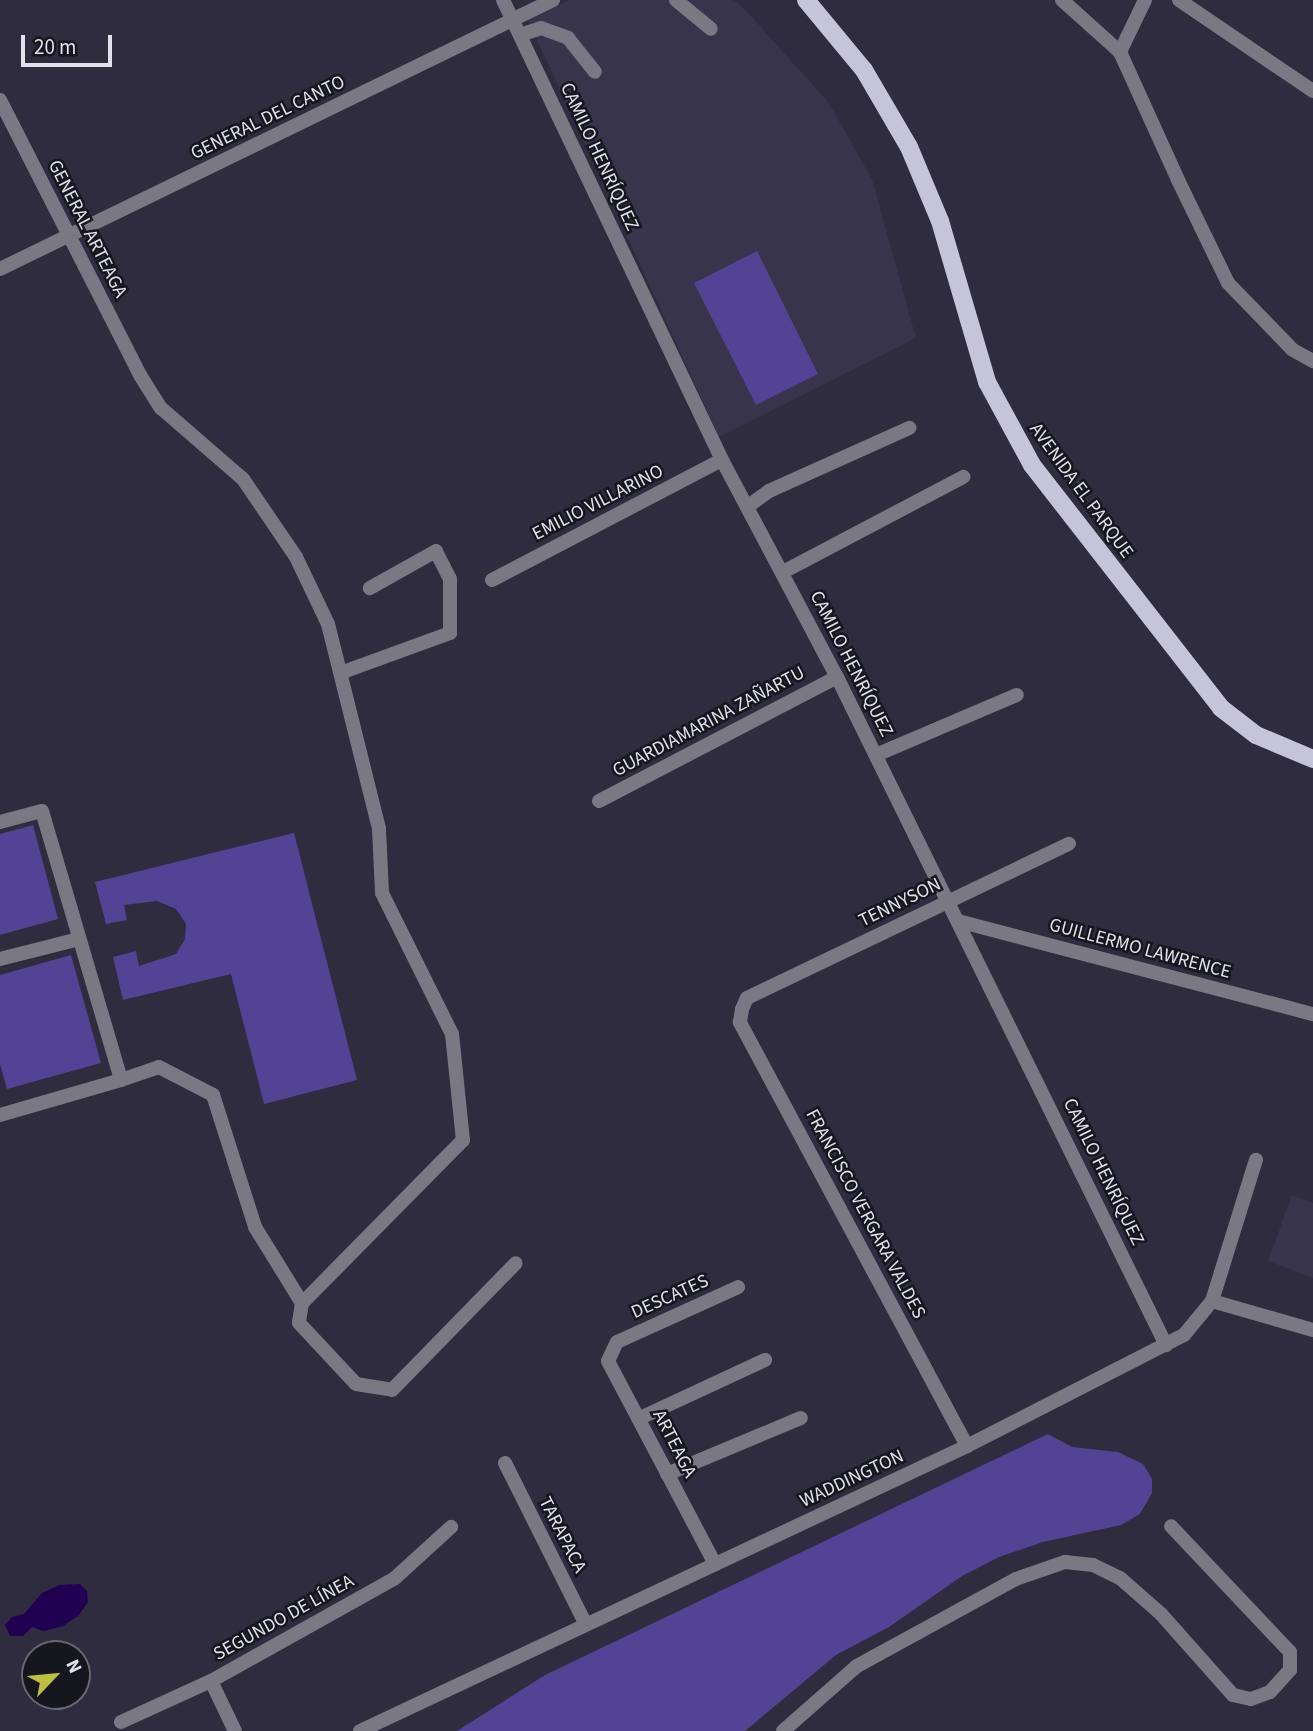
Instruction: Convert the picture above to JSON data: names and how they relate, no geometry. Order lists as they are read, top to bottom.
{
  "streets": {
    "main road": ["AVENIDA EL PARQUE"],
    "street": [
      "GENERAL DEL CANTO",
      "CAMILO HENRÍQUEZ",
      "GENERAL ARTEAGA",
      "EMILIO VILLARINO",
      "GUARDIAMARINA ZAÑARTU",
      "TENNYSON",
      "GUILLERMO LAWRENCE",
      "FRANCISCO VERGARA VALDES",
      "DESCATES",
      "ARTEAGA",
      "WADDINGTON",
      "TARAPACA",
      "SEGUNDO DE LÍNEA"
    ]
  },
  "crossings": [
    ["GENERAL DEL CANTO", "CAMILO HENRÍQUEZ"],
    ["GENERAL DEL CANTO", "GENERAL ARTEAGA"],
    ["CAMILO HENRÍQUEZ", "EMILIO VILLARINO"],
    ["CAMILO HENRÍQUEZ", "GUARDIAMARINA ZAÑARTU"],
    ["CAMILO HENRÍQUEZ", "TENNYSON"],
    ["CAMILO HENRÍQUEZ", "GUILLERMO LAWRENCE"],
    ["CAMILO HENRÍQUEZ", "WADDINGTON"],
    ["TENNYSON", "FRANCISCO VERGARA VALDES"],
    ["FRANCISCO VERGARA VALDES", "WADDINGTON"],
    ["DESCATES", "ARTEAGA"],
    ["ARTEAGA", "WADDINGTON"],
    ["WADDINGTON", "TARAPACA"]
  ],
  "scale_bar": "20 m",
  "north": "top right"
}
